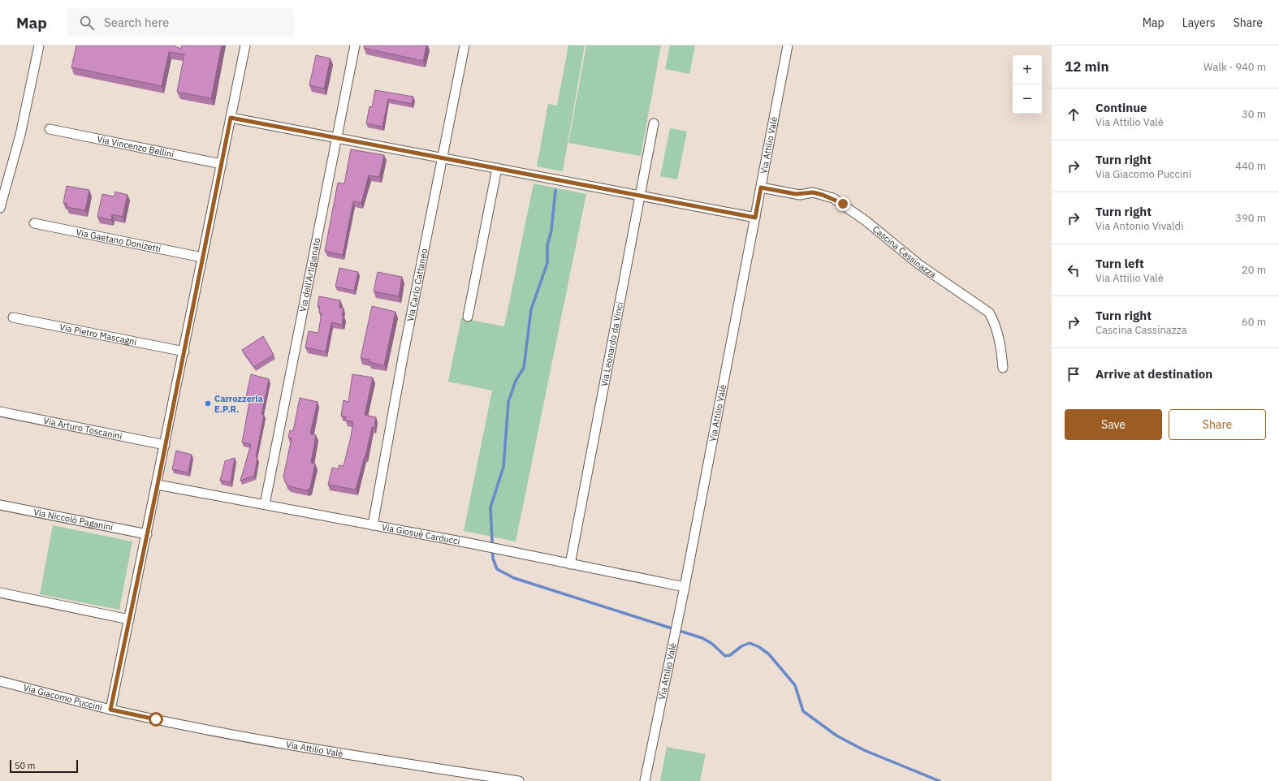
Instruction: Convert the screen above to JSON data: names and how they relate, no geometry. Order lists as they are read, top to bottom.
{
  "streets": {
    "street": [
      "Via Attilio Valè",
      "Via Vincenzo Bellini",
      "Via Gaetano Donizetti",
      "Cascina Cassinazza",
      "Via dell'Artigianato",
      "Via Carlo Cattaneo",
      "Via Pietro Mascagni",
      "Via Leonardo da Vinci",
      "Via Arturo Toscanini",
      "Via Niccolò Paganini",
      "Via Giosuè Carducci",
      "Via Giacomo Puccini"
    ]
  },
  "crossings": [
    ["Via Attilio Valè", "Cascina Cassinazza"],
    ["Via Attilio Valè", "Via Giosuè Carducci"],
    ["Via Attilio Valè", "Via Giacomo Puccini"],
    ["Via Vincenzo Bellini", "Via Giacomo Puccini"],
    ["Via Gaetano Donizetti", "Via Giacomo Puccini"],
    ["Via dell'Artigianato", "Via Giosuè Carducci"],
    ["Via Carlo Cattaneo", "Via Giosuè Carducci"],
    ["Via Pietro Mascagni", "Via Giacomo Puccini"],
    ["Via Leonardo da Vinci", "Via Giosuè Carducci"],
    ["Via Arturo Toscanini", "Via Giacomo Puccini"],
    ["Via Niccolò Paganini", "Via Giacomo Puccini"],
    ["Via Giosuè Carducci", "Via Giacomo Puccini"]
  ],
  "places": ["Carrozzeria E.P.R."],
  "scale_bar": "50 m",
  "page": {
    "header": "Map",
    "search": "Search here",
    "nav": ["Map", "Layers", "Share"],
    "heading": ["12 min", "Walk · 940 m"],
    "map_buttons": ["+", "−"],
    "list": [
      ["Continue", "Via Attilio Valè", "30 m"],
      ["Turn right", "Via Giacomo Puccini", "440 m"],
      ["Turn right", "Via Antonio Vivaldi", "390 m"],
      ["Turn left", "Via Attilio Valè", "20 m"],
      ["Turn right", "Cascina Cassinazza", "60 m"],
      "Arrive at destination"
    ],
    "buttons": ["Save", "Share"],
    "scale": "50 m"
  }
}
